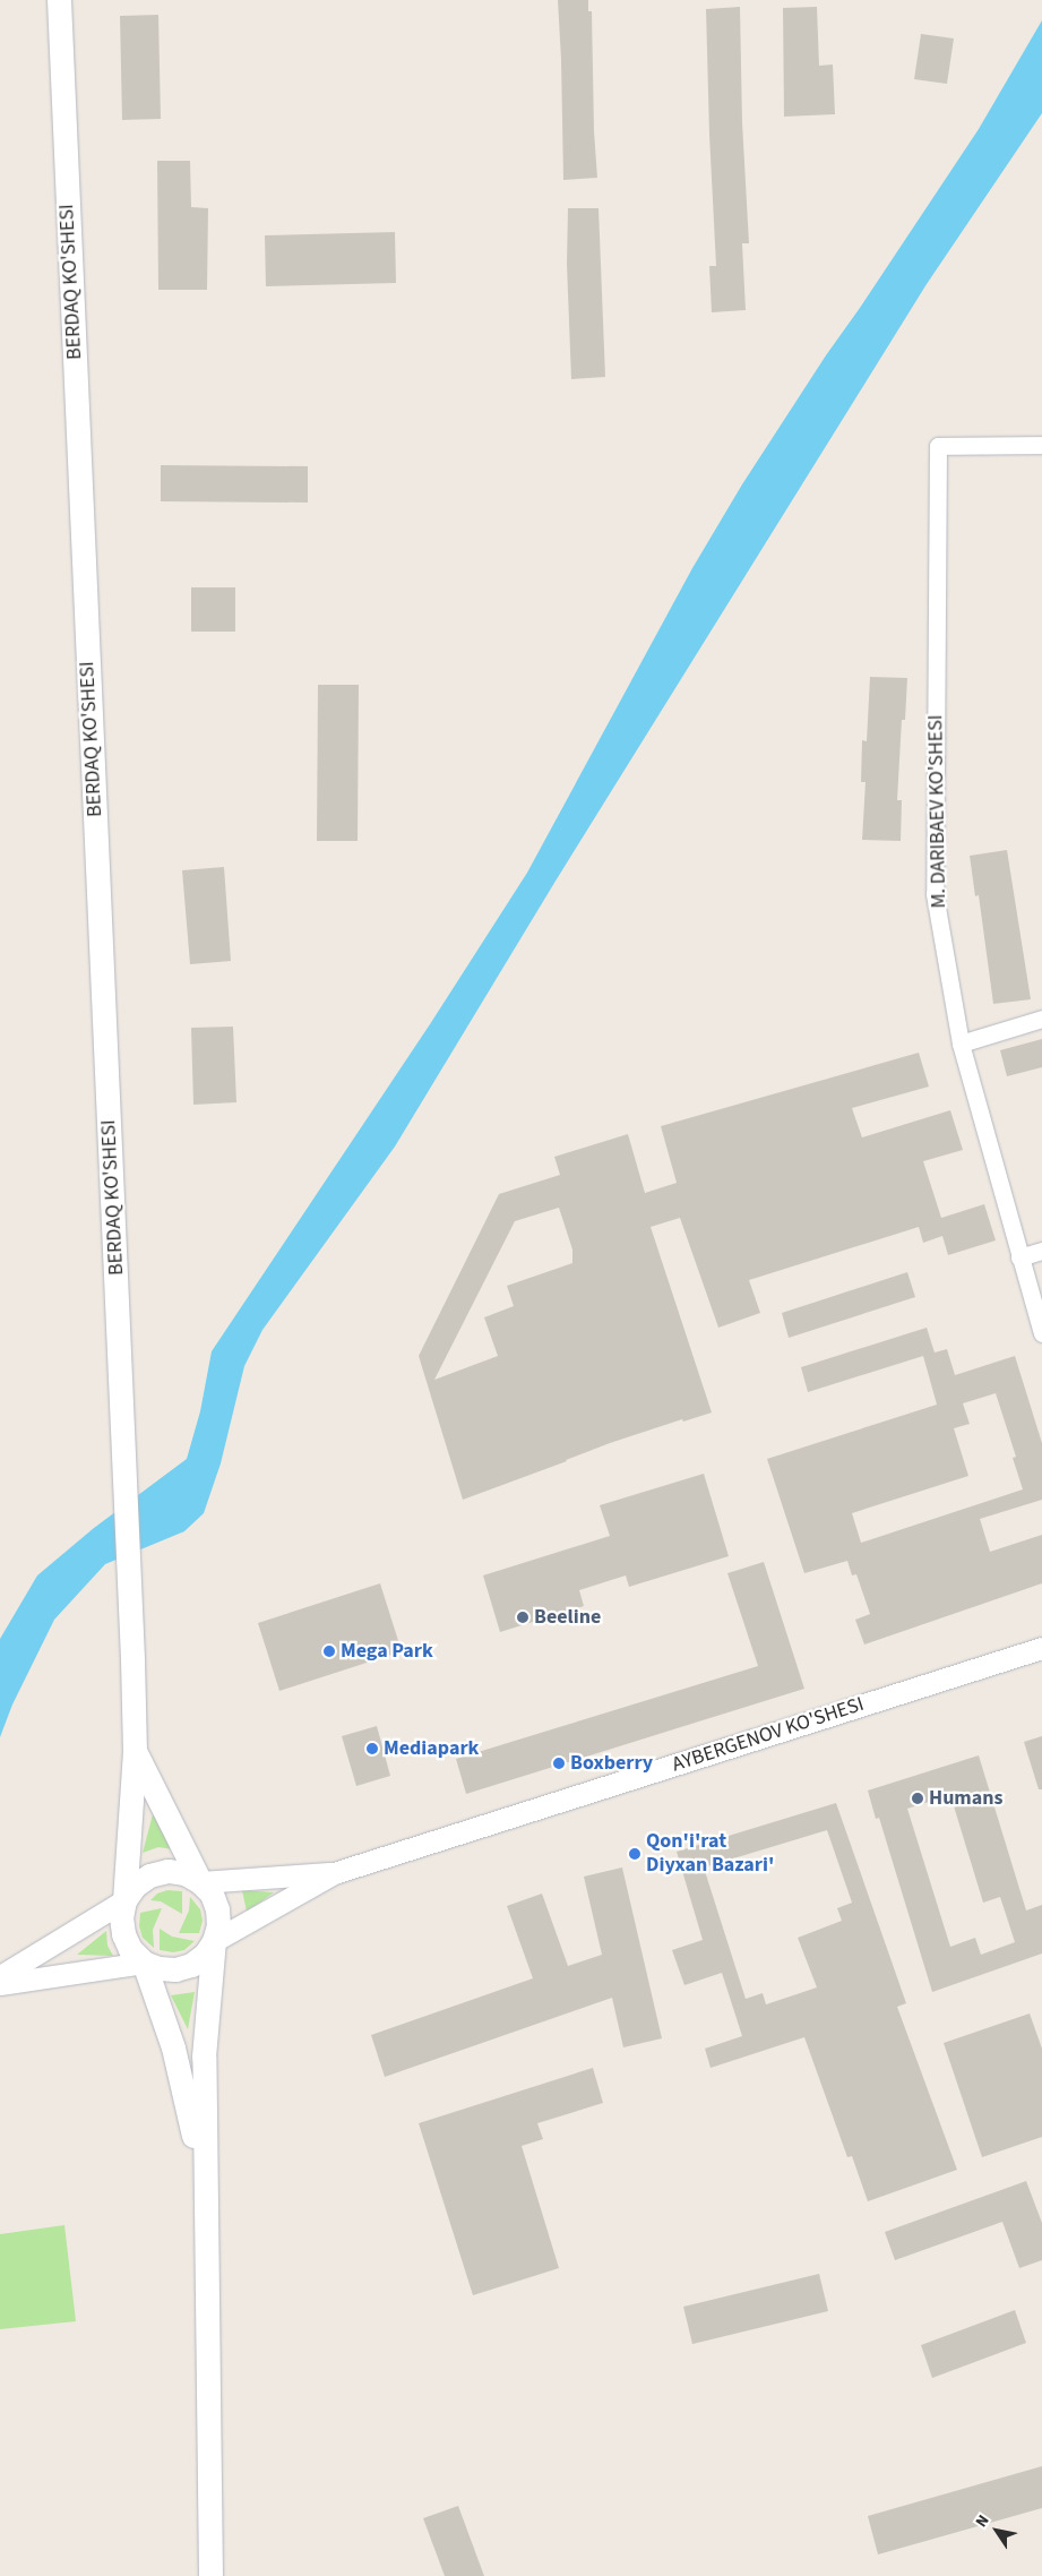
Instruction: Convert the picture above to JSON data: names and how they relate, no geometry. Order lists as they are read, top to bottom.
{
  "streets": {
    "main road": ["BERDAQ KO'SHESI"],
    "street": ["M. DARIBAEV KO'SHESI", "AYBERGENOV KO'SHESI"]
  },
  "crossings": [
    ["BERDAQ KO'SHESI", "AYBERGENOV KO'SHESI"]
  ],
  "places": [
    "Beeline",
    "Mega Park",
    "Mediapark",
    "Boxberry",
    "Humans",
    "Qon'i'rat Diyxan Bazari'"
  ],
  "north": "top left"
}
